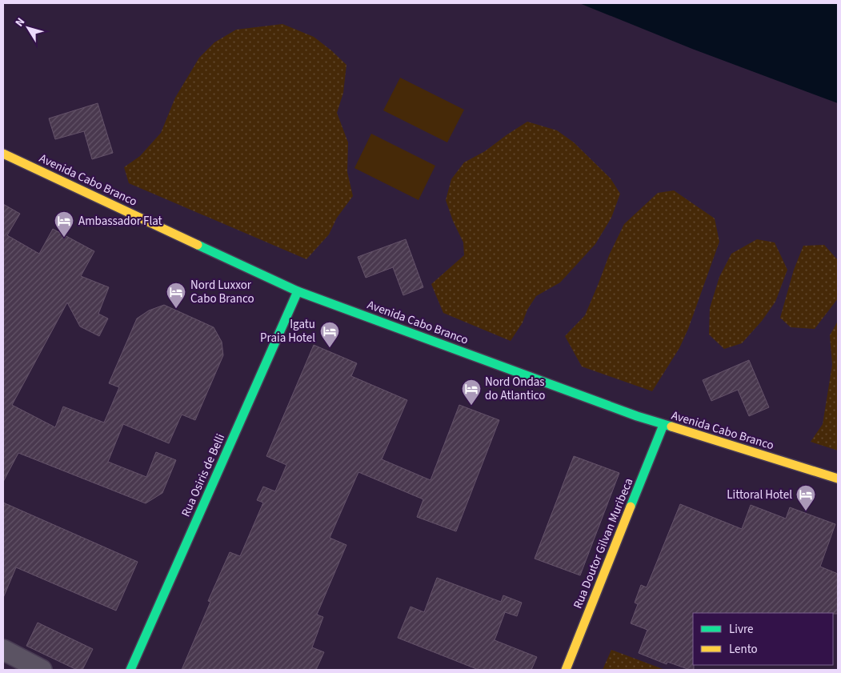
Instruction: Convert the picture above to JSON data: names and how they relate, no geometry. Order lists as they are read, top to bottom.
{
  "streets": {
    "main road": ["Avenida Cabo Branco", "Rua Osiris de Belli", "Rua Doutor Gilvan Muribeca"]
  },
  "crossings": [
    ["Avenida Cabo Branco", "Rua Osiris de Belli"],
    ["Avenida Cabo Branco", "Rua Doutor Gilvan Muribeca"]
  ],
  "places": {
    "hotel": [
      "Ambassador Flat",
      "Nord Luxxor Cabo Branco",
      "Igatu Praia Hotel",
      "Nord Ondas do Atlantico",
      "Littoral Hotel"
    ]
  },
  "legend": ["Livre", "Lento"],
  "north": "top left"
}
